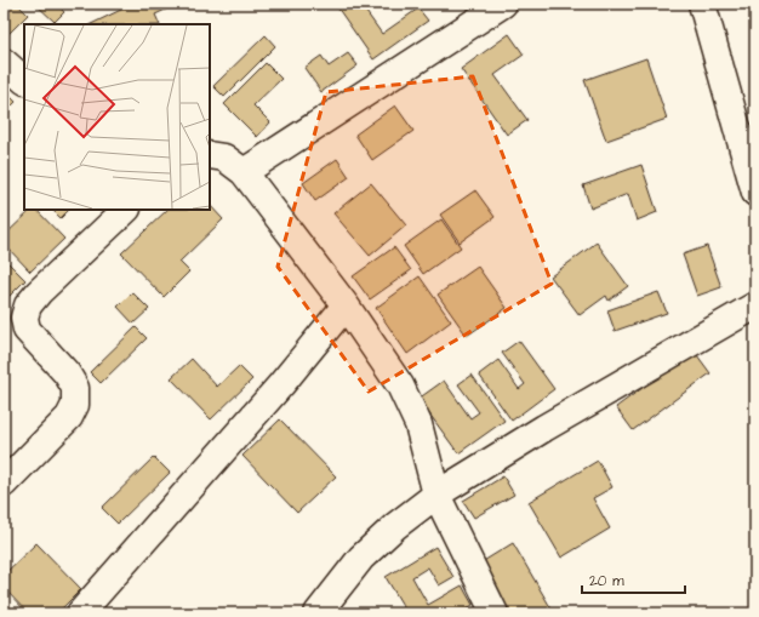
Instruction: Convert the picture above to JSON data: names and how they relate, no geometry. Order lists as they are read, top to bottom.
{
  "scale_bar": "20 m"
}
